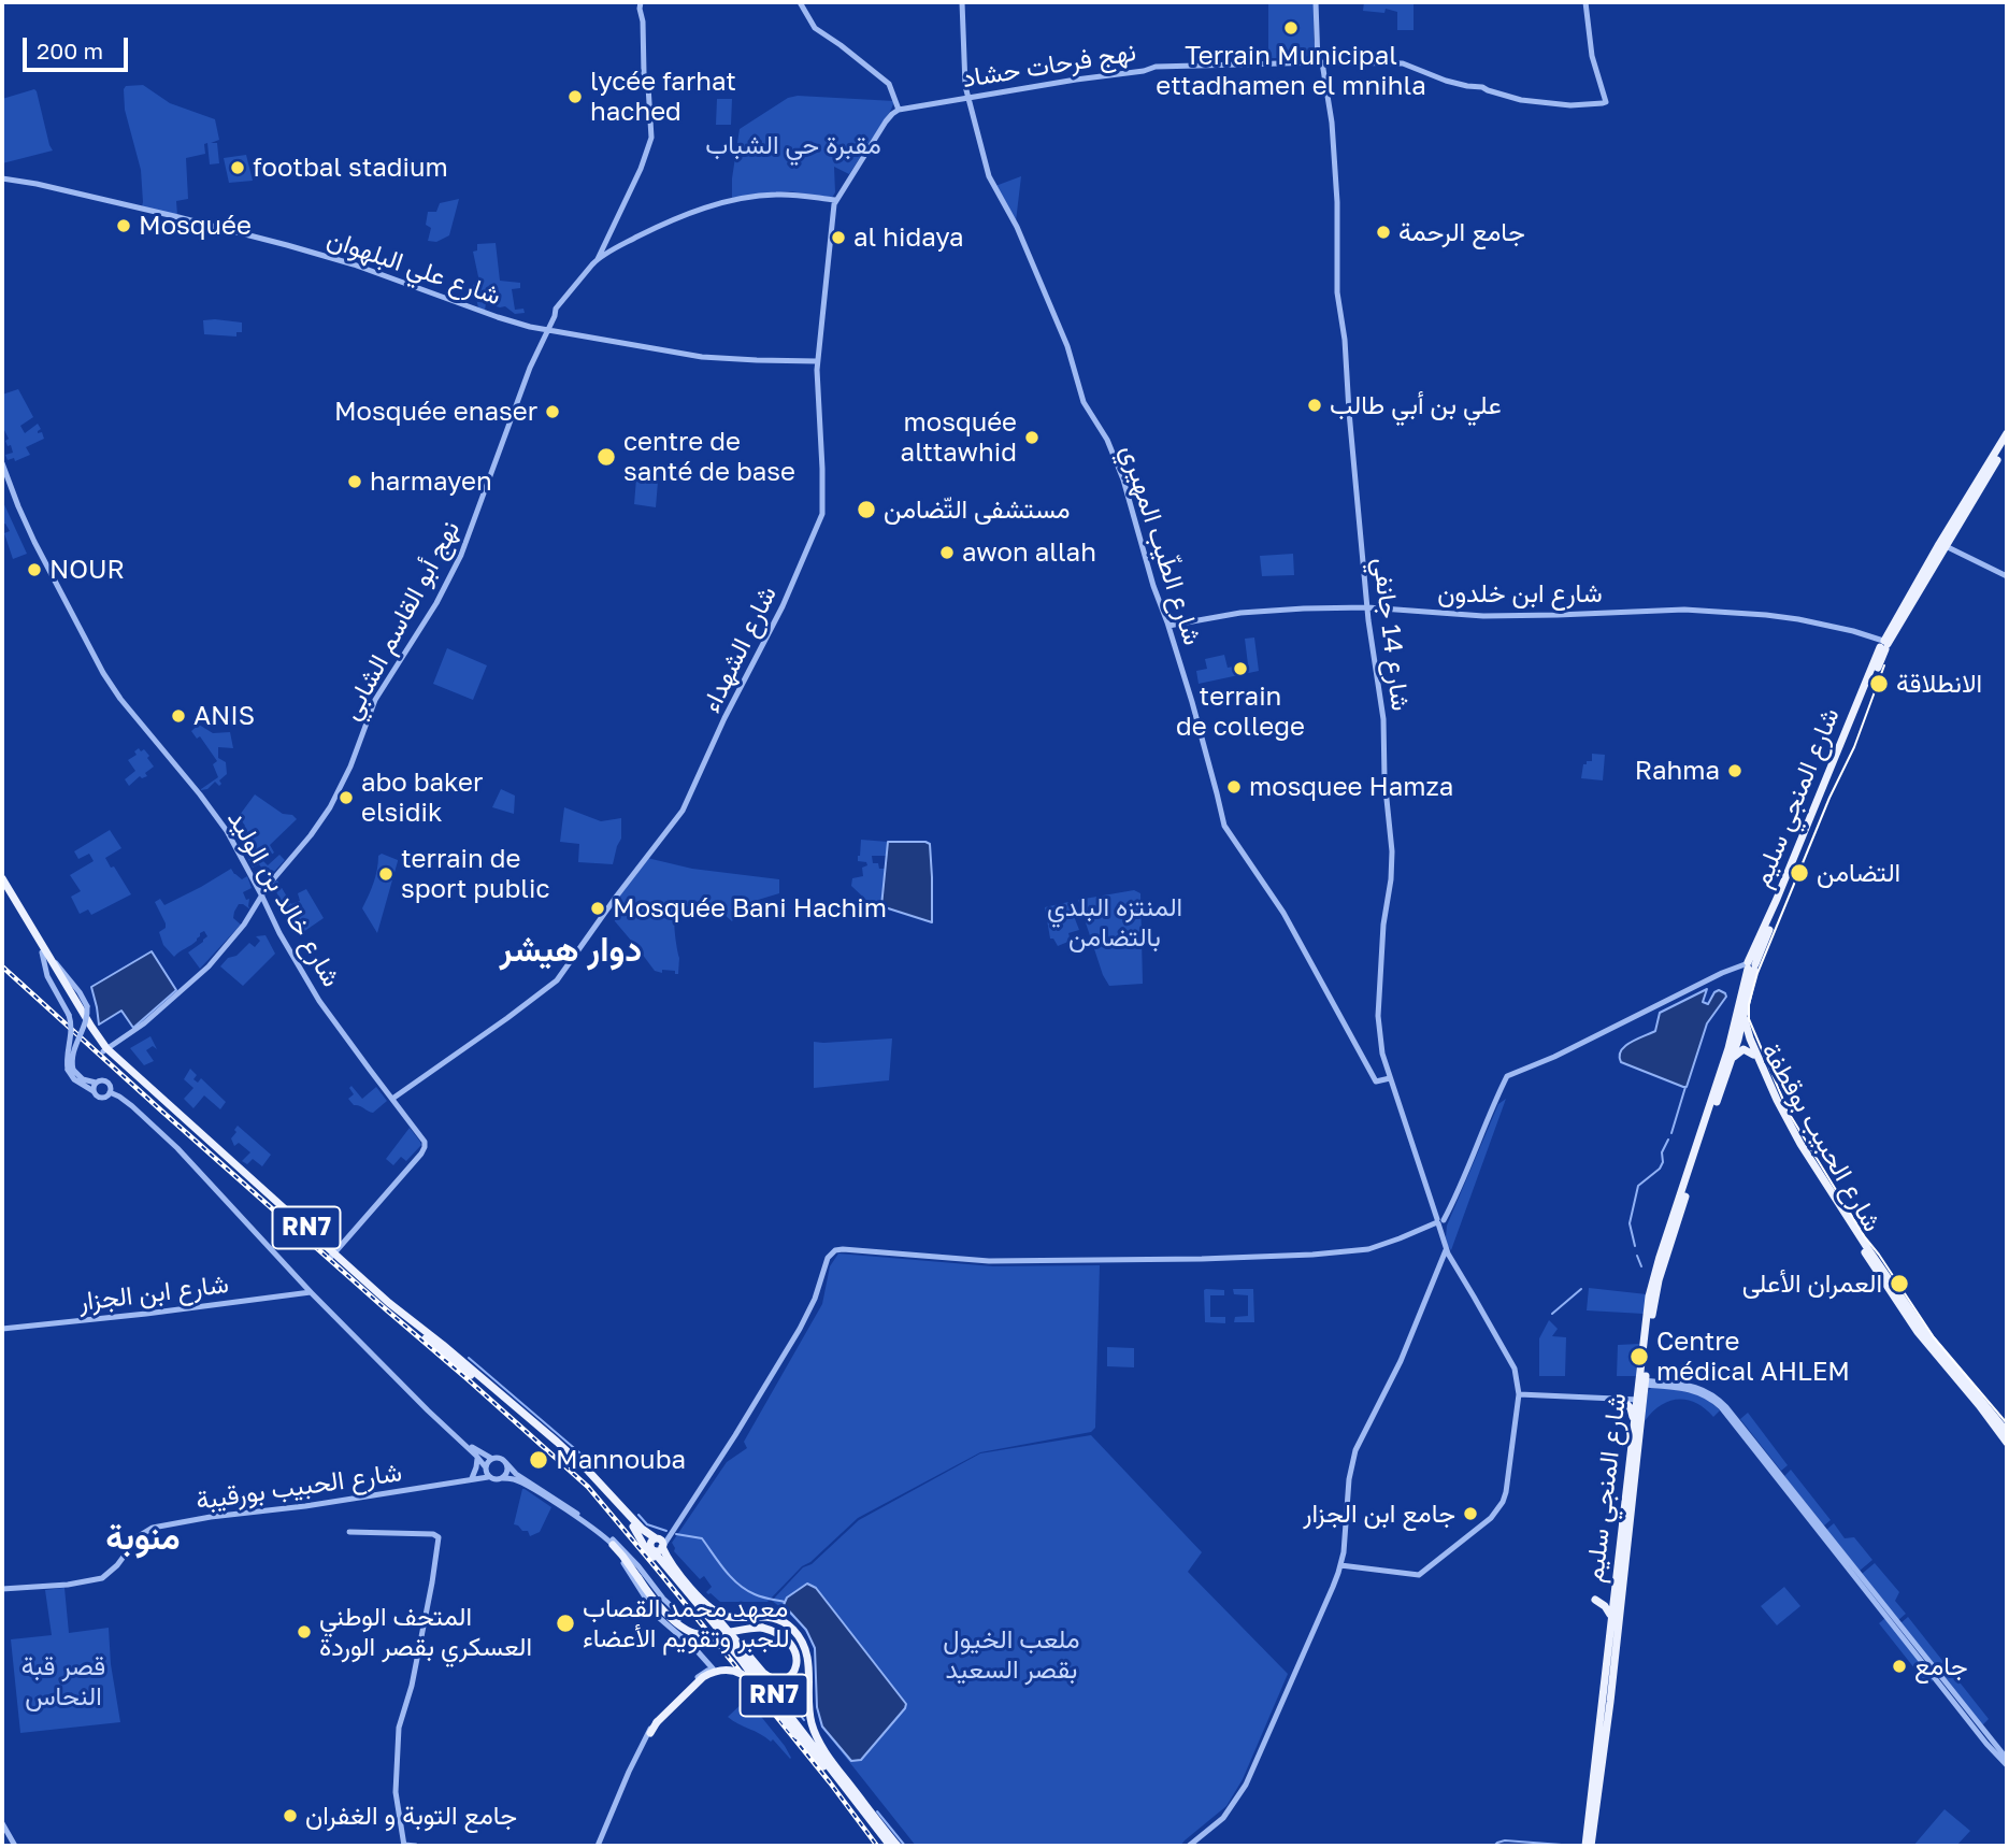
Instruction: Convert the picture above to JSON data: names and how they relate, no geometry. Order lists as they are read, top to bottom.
{
  "streets": {
    "main road": ["شارع المنجي سليم", "شارع الحبيب بوقطفة", "RN7"],
    "street": [
      "نهج فرحات حشاد",
      "شارع علي البلهوان",
      "شارع الطّيب المهيري",
      "شارع ابن خلدون",
      "نهج أبو القاسم الشابي",
      "شارع 14 جانفي",
      "شارع الشهداء",
      "شارع خالد بن الوليد",
      "شارع ابن الجزار",
      "شارع الحبيب بورقيبة"
    ]
  },
  "crossings": [
    ["نهج فرحات حشاد", "شارع الطّيب المهيري"],
    ["نهج فرحات حشاد", "شارع 14 جانفي"],
    ["نهج فرحات حشاد", "شارع الشهداء"],
    ["شارع علي البلهوان", "نهج أبو القاسم الشابي"],
    ["شارع علي البلهوان", "شارع الشهداء"],
    ["شارع الطّيب المهيري", "شارع ابن خلدون"],
    ["شارع الطّيب المهيري", "شارع 14 جانفي"],
    ["شارع ابن خلدون", "شارع 14 جانفي"],
    ["شارع ابن خلدون", "شارع المنجي سليم"],
    ["نهج أبو القاسم الشابي", "شارع الشهداء"],
    ["نهج أبو القاسم الشابي", "شارع خالد بن الوليد"],
    ["نهج أبو القاسم الشابي", "RN7"],
    ["شارع الشهداء", "شارع خالد بن الوليد"],
    ["شارع المنجي سليم", "شارع الحبيب بوقطفة"],
    ["شارع خالد بن الوليد", "RN7"]
  ],
  "districts": ["دوار هيشر", "منوبة"],
  "parks": [
    "مقبرة حي الشباب",
    "المنتزه البلدي بالتضامن",
    "ملعب الخيول بقصر السعيد",
    "قصر قبة النحاس"
  ],
  "places": [
    "Terrain Municipal ettadhamen el mnihla",
    "lycée farhat hached",
    "footbal stadium",
    "Mosquée",
    "جامع الرحمة",
    "al hidaya",
    "علي بن أبي طالب",
    "Mosquée enaser",
    "mosquée alttawhid",
    "centre de santé de base",
    "harmayen",
    "مستشفى التّضامن",
    "awon allah",
    "NOUR",
    "terrain de college",
    "الانطلاقة",
    "ANIS",
    "Rahma",
    "mosquee Hamza",
    "abo baker elsidik",
    "التضامن",
    "terrain de sport public",
    "Mosquée Bani Hachim",
    "العمران الأعلى",
    "Centre médical AHLEM",
    "Mannouba",
    "جامع ابن الجزار",
    "معهد محمد القصاب للجبر وتقويم الأعضاء",
    "المتحف الوطني العسكري بقصر الوردة",
    "جامع",
    "جامع التوبة و الغفران"
  ],
  "scale_bar": "200 m"
}
